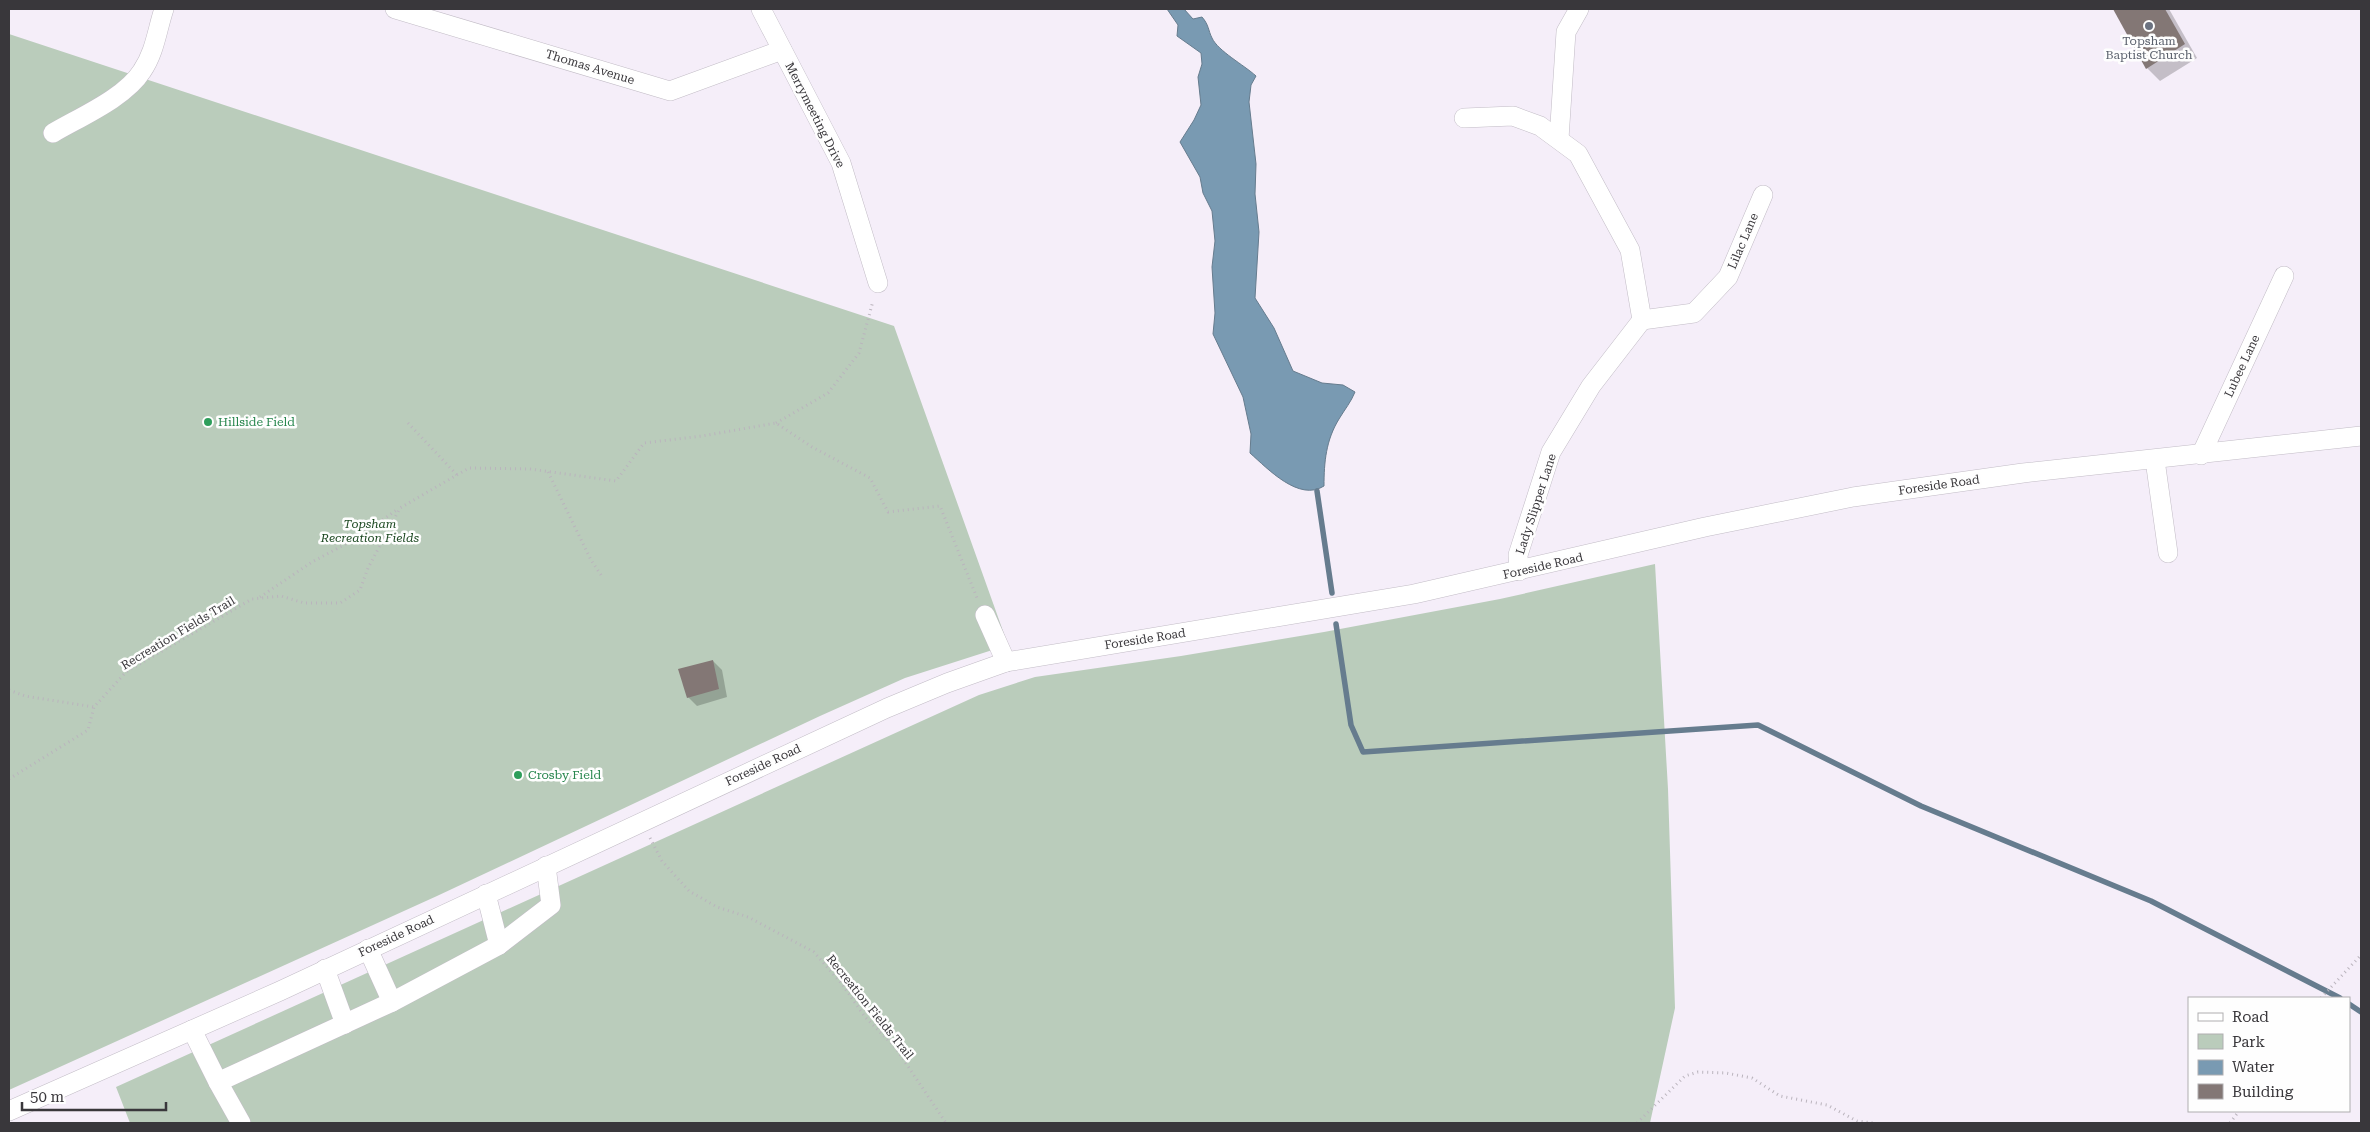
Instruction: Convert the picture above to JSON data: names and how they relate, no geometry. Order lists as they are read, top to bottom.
{
  "streets": {
    "street": [
      "Thomas Avenue",
      "Merrymeeting Drive",
      "Lilac Lane",
      "Lubee Lane",
      "Foreside Road",
      "Lady Slipper Lane"
    ],
    "path": ["Recreation Fields Trail"]
  },
  "crossings": [
    ["Thomas Avenue", "Merrymeeting Drive"],
    ["Merrymeeting Drive", "Recreation Fields Trail"],
    ["Lilac Lane", "Lady Slipper Lane"],
    ["Lubee Lane", "Foreside Road"],
    ["Foreside Road", "Lady Slipper Lane"]
  ],
  "parks": ["Topsham Recreation Fields"],
  "places": ["Topsham Baptist Church", "Hillside Field", "Crosby Field"],
  "legend": [
    "Road",
    "Park",
    "Water",
    "Building"
  ],
  "scale_bar": "50 m"
}
